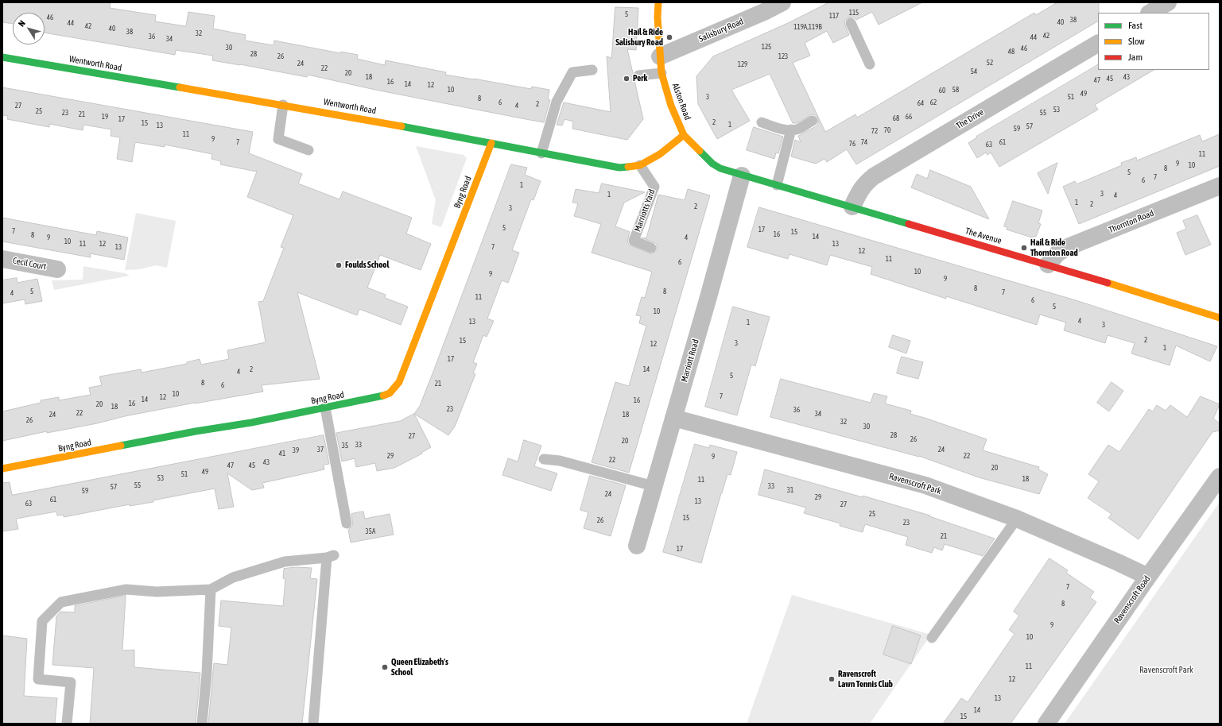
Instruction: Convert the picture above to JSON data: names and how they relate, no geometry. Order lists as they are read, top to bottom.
{
  "streets": {
    "street": [
      "Salisbury Road",
      "Wentworth Road",
      "Alston Road",
      "The Drive",
      "Byng Road",
      "Thornton Road",
      "The Avenue",
      "Cecil Court",
      "Marriott Road",
      "Ravenscroft Park",
      "Ravenscroft Road"
    ],
    "lane": ["Marriotts Yard"]
  },
  "crossings": [
    ["Salisbury Road", "Alston Road"],
    ["Wentworth Road", "Alston Road"],
    ["Wentworth Road", "Byng Road"],
    ["Wentworth Road", "Marriotts Yard"],
    ["Alston Road", "The Avenue"],
    ["Alston Road", "Marriott Road"],
    ["The Drive", "The Avenue"],
    ["Thornton Road", "The Avenue"],
    ["The Avenue", "Marriott Road"],
    ["Marriott Road", "Ravenscroft Park"],
    ["Ravenscroft Park", "Ravenscroft Road"]
  ],
  "parks": ["Ravenscroft Park"],
  "places": [
    "Hail & Ride Salisbury Road",
    "Perk",
    "Hail & Ride Thornton Road",
    "Foulds School",
    "Queen Elizabeth's School",
    "Ravenscroft Lawn Tennis Club"
  ],
  "house_numbers": [
    "115",
    "5",
    "117",
    "46",
    "38",
    "40",
    "44",
    "42",
    "119A,119B",
    "40",
    "38",
    "32",
    "42",
    "36",
    "44",
    "34",
    "125",
    "30",
    "46",
    "48",
    "28",
    "26",
    "123",
    "52",
    "24",
    "129",
    "22",
    "54",
    "20",
    "18",
    "43",
    "45",
    "47",
    "16",
    "14",
    "12",
    "10",
    "58",
    "60",
    "49",
    "3",
    "51",
    "8",
    "6",
    "62",
    "64",
    "2",
    "27",
    "4",
    "53",
    "25",
    "23",
    "55",
    "21",
    "19",
    "66",
    "68",
    "17",
    "2",
    "15",
    "1",
    "13",
    "57",
    "59",
    "70",
    "72",
    "11",
    "9",
    "7",
    "74",
    "61",
    "76",
    "63",
    "11",
    "9",
    "10",
    "8",
    "5",
    "7",
    "6",
    "1",
    "3",
    "1",
    "4",
    "1",
    "2",
    "2",
    "3",
    "5",
    "17",
    "7",
    "15",
    "16",
    "8",
    "14",
    "9",
    "4",
    "10",
    "11",
    "12",
    "13",
    "13",
    "7",
    "12",
    "11",
    "6",
    "10",
    "9",
    "9",
    "8",
    "5",
    "8",
    "7",
    "4",
    "11",
    "6",
    "5",
    "10",
    "4",
    "13",
    "1",
    "3",
    "2",
    "15",
    "3",
    "12",
    "1",
    "17",
    "2",
    "14",
    "4",
    "5",
    "8",
    "21",
    "6",
    "10",
    "7",
    "12",
    "14",
    "16",
    "16",
    "20",
    "18",
    "23",
    "36",
    "22",
    "34",
    "24",
    "18",
    "26",
    "32",
    "30",
    "28",
    "27",
    "26",
    "20",
    "33",
    "35",
    "37",
    "24",
    "39",
    "41",
    "29",
    "22",
    "9",
    "22",
    "43",
    "47",
    "45",
    "20",
    "49",
    "51",
    "53",
    "18",
    "11",
    "55",
    "33",
    "57",
    "31",
    "59",
    "24",
    "29",
    "61",
    "13",
    "63",
    "27",
    "25",
    "15",
    "26",
    "23",
    "35A",
    "21",
    "17",
    "7",
    "8",
    "9",
    "10",
    "11",
    "12",
    "13",
    "14",
    "15"
  ],
  "legend": ["Fast", "Slow", "Jam"],
  "north": "top left"
}
